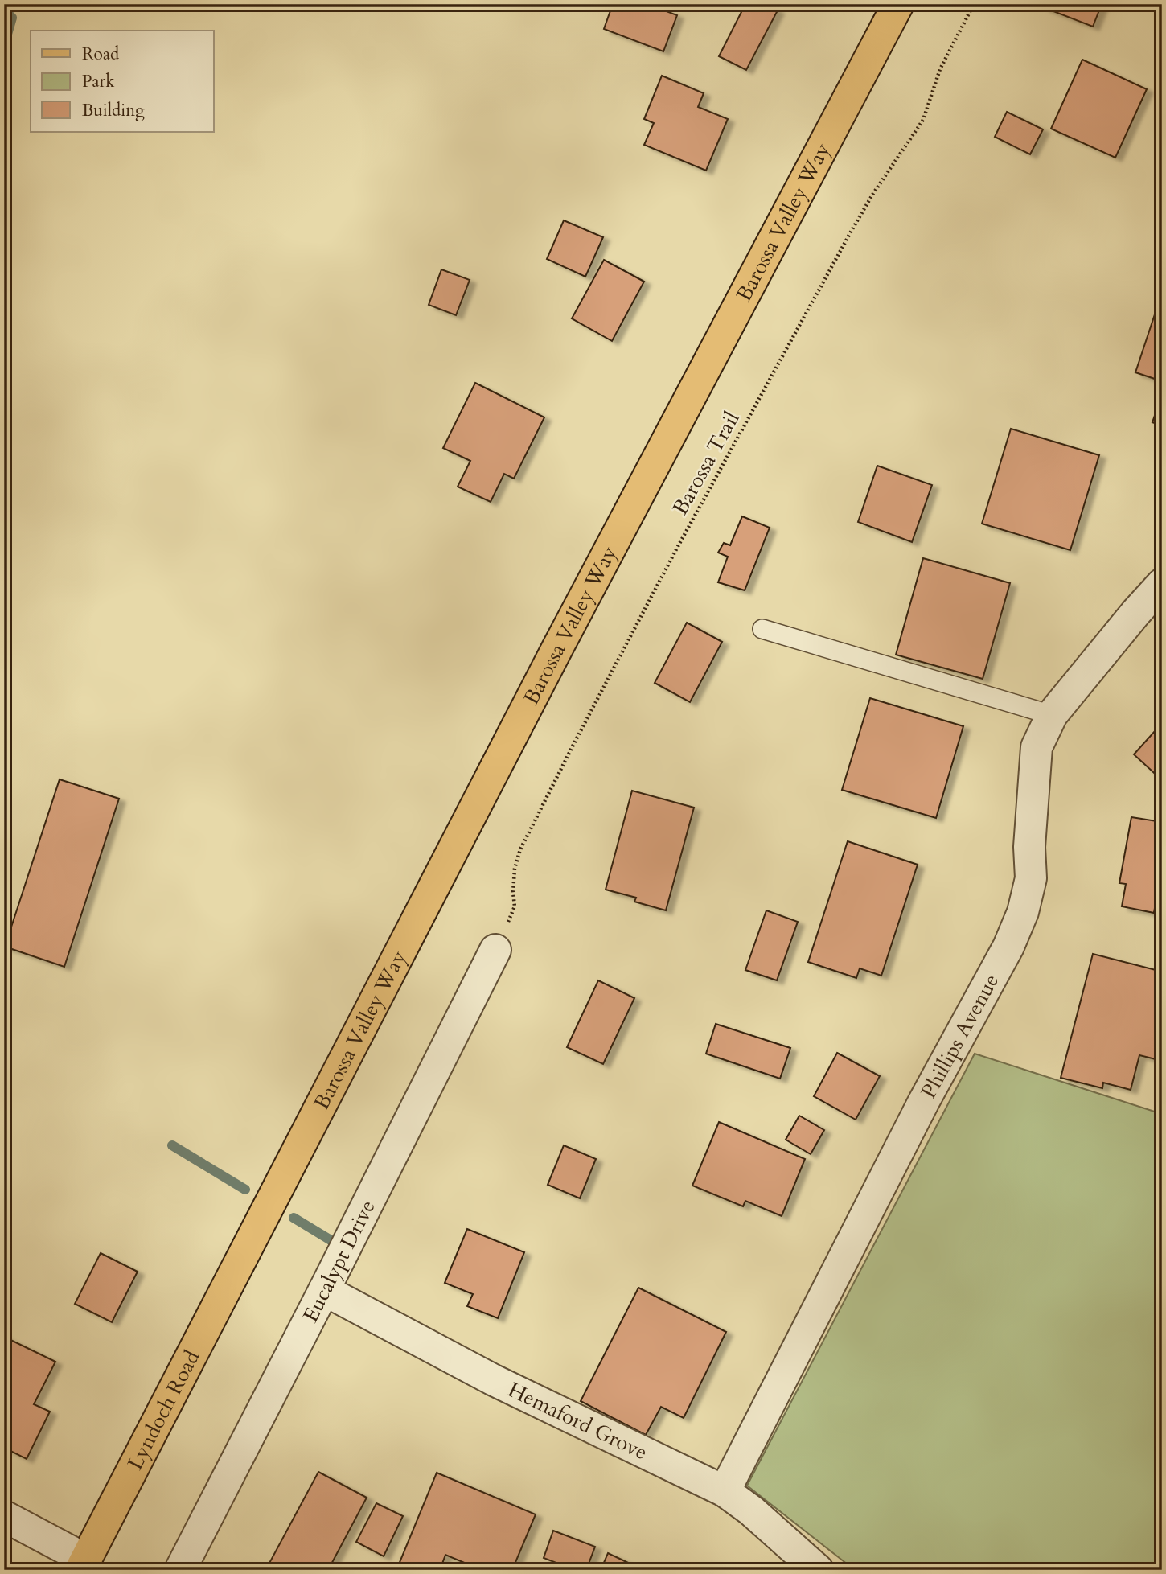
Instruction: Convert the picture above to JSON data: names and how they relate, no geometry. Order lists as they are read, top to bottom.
{
  "streets": {
    "main road": ["Barossa Valley Way", "Lyndoch Road"],
    "street": ["Phillips Avenue", "Eucalypt Drive", "Hemaford Grove"],
    "path": ["Barossa Trail"]
  },
  "crossings": [
    ["Barossa Valley Way", "Lyndoch Road"],
    ["Barossa Trail", "Eucalypt Drive"],
    ["Phillips Avenue", "Hemaford Grove"],
    ["Eucalypt Drive", "Hemaford Grove"]
  ],
  "legend": ["Road", "Park", "Building"]
}
